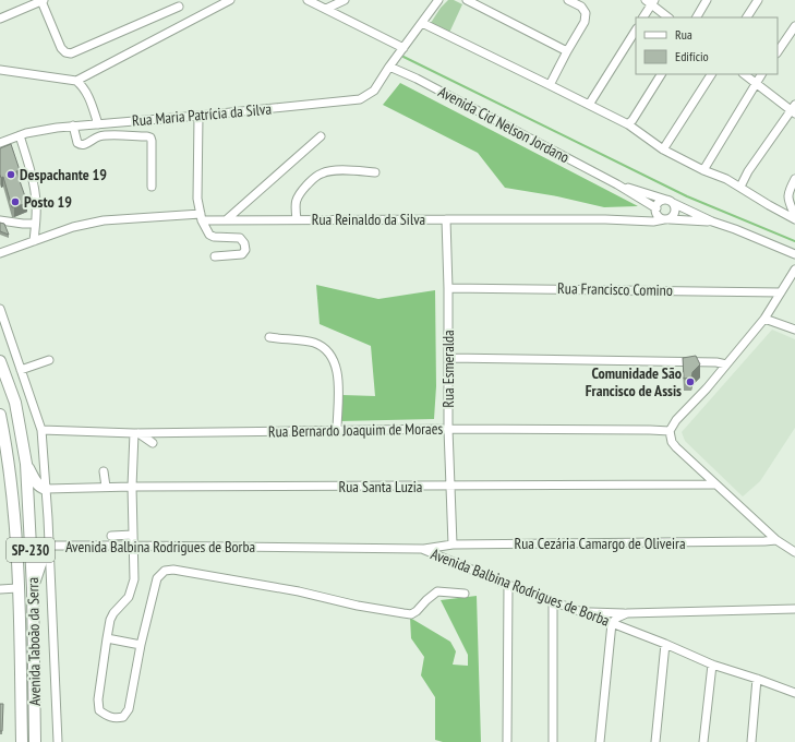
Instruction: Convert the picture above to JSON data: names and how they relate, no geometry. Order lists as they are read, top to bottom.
{
  "streets": {
    "highway": ["SP-230", "Avenida Taboão da Serra"],
    "street": [
      "Rua Maria Patrícia da Silva",
      "Avenida Cid Nelson Jordano",
      "Rua Reinaldo da Silva",
      "Rua Francisco Comino",
      "Rua Esmeralda",
      "Rua Bernardo Joaquim de Moraes",
      "Rua Santa Luzia",
      "Rua Cezária Camargo de Oliveira",
      "Avenida Balbina Rodrigues de Borba"
    ]
  },
  "crossings": [
    ["Rua Maria Patrícia da Silva", "Avenida Cid Nelson Jordano"],
    ["Avenida Cid Nelson Jordano", "Rua Reinaldo da Silva"],
    ["Rua Reinaldo da Silva", "Rua Esmeralda"],
    ["Rua Francisco Comino", "Rua Esmeralda"],
    ["Rua Esmeralda", "Rua Bernardo Joaquim de Moraes"],
    ["Rua Esmeralda", "Rua Santa Luzia"],
    ["Rua Esmeralda", "Rua Cezária Camargo de Oliveira"],
    ["Rua Cezária Camargo de Oliveira", "Avenida Balbina Rodrigues de Borba"]
  ],
  "places": ["Despachante 19", "Posto 19", "Comunidade São Francisco de Assis"],
  "legend": ["Rua", "Edifício"]
}
